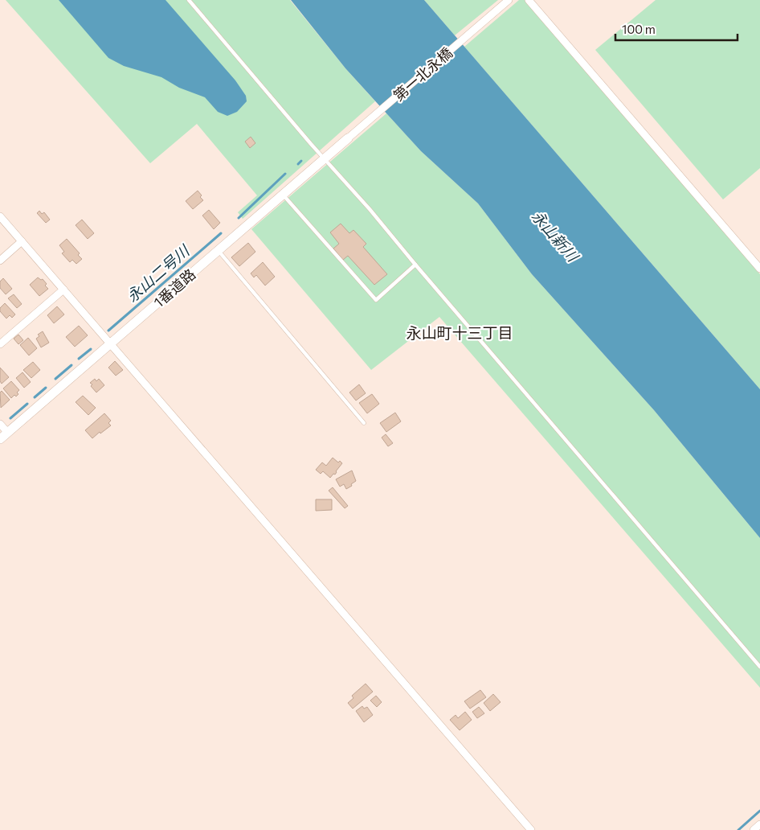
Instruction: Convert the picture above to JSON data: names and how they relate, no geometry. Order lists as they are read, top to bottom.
{
  "streets": {
    "street": ["第一北永橋", "1番道路"]
  },
  "crossings": [
    ["第一北永橋", "1番道路"]
  ],
  "districts": ["永山町十三丁目"],
  "water": ["永山新川", "永山二号川"],
  "scale_bar": "100 m"
}
